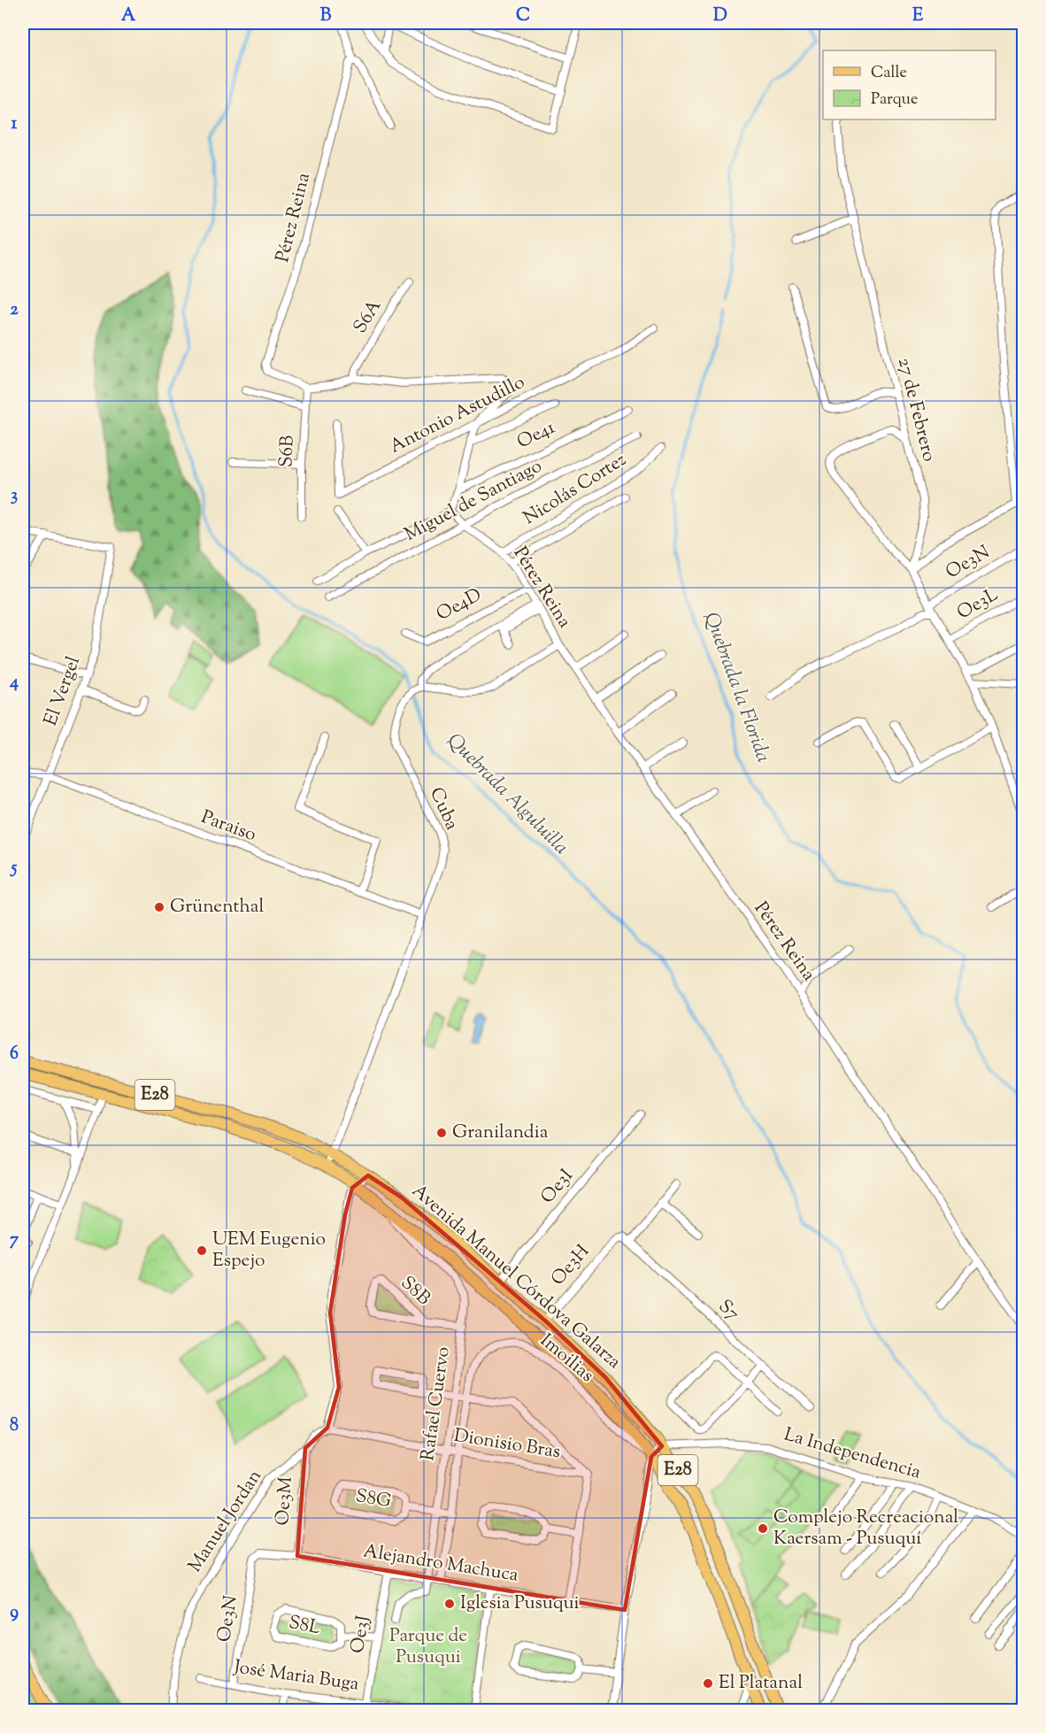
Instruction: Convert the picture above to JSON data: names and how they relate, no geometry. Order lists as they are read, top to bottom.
{
  "streets": {
    "main road": ["E28", "Avenida Manuel Córdova Galarza"],
    "street": [
      "Pérez Reina",
      "S6A",
      "27 de Febrero",
      "Antonio Astudillo",
      "Oe41",
      "S6B",
      "Nicolás Cortez",
      "Miguel de Santiago",
      "Oe3N",
      "Oe3L",
      "Oe4D",
      "El Vergel",
      "Cuba",
      "Paraiso",
      "Oe3I",
      "Oe3H",
      "S8B",
      "S7",
      "Imoilias",
      "Rafael Cuervo",
      "Dionisio Bras",
      "La Independencia",
      "S8G",
      "Oe3M",
      "Manuel Jordan",
      "Alejandro Machuca",
      "S8L",
      "Oe3J",
      "José Maria Buga"
    ]
  },
  "crossings": [
    ["Pérez Reina", "S6B"],
    ["Pérez Reina", "Nicolás Cortez"],
    ["Pérez Reina", "Miguel de Santiago"],
    ["Pérez Reina", "Oe4D"],
    ["Pérez Reina", "Cuba"],
    ["Oe3N", "Alejandro Machuca"],
    ["Oe3N", "José Maria Buga"],
    ["El Vergel", "Paraiso"],
    ["Cuba", "Paraiso"],
    ["Cuba", "Avenida Manuel Córdova Galarza"],
    ["Oe3I", "Avenida Manuel Córdova Galarza"],
    ["Oe3H", "Avenida Manuel Córdova Galarza"],
    ["Oe3H", "S7"],
    ["Avenida Manuel Córdova Galarza", "Imoilias"],
    ["Avenida Manuel Córdova Galarza", "Rafael Cuervo"],
    ["Avenida Manuel Córdova Galarza", "La Independencia"],
    ["S8B", "Rafael Cuervo"],
    ["Imoilias", "Dionisio Bras"],
    ["Imoilias", "S8G"],
    ["Imoilias", "Alejandro Machuca"],
    ["Rafael Cuervo", "Dionisio Bras"],
    ["Rafael Cuervo", "S8G"],
    ["Rafael Cuervo", "Alejandro Machuca"],
    ["Dionisio Bras", "Manuel Jordan"],
    ["Oe3M", "Manuel Jordan"],
    ["Oe3M", "Alejandro Machuca"],
    ["Alejandro Machuca", "Oe3J"],
    ["S8L", "Oe3J"],
    ["Oe3J", "José Maria Buga"]
  ],
  "water": ["Quebrada la Florida", "Quebrada Alguluilla"],
  "parks": ["Parque de Pusuqui"],
  "places": [
    "Grünenthal",
    "Granilandia",
    "UEM Eugenio Espejo",
    "Complejo Recreacional Kaersam - Pusuquí",
    "Iglesia Pusuqui",
    "El Platanal"
  ],
  "legend": ["Calle", "Parque"],
  "grid": {
    "columns": [
      "A",
      "B",
      "C",
      "D",
      "E"
    ],
    "rows": [
      "1",
      "2",
      "3",
      "4",
      "5",
      "6",
      "7",
      "8",
      "9"
    ]
  }
}
